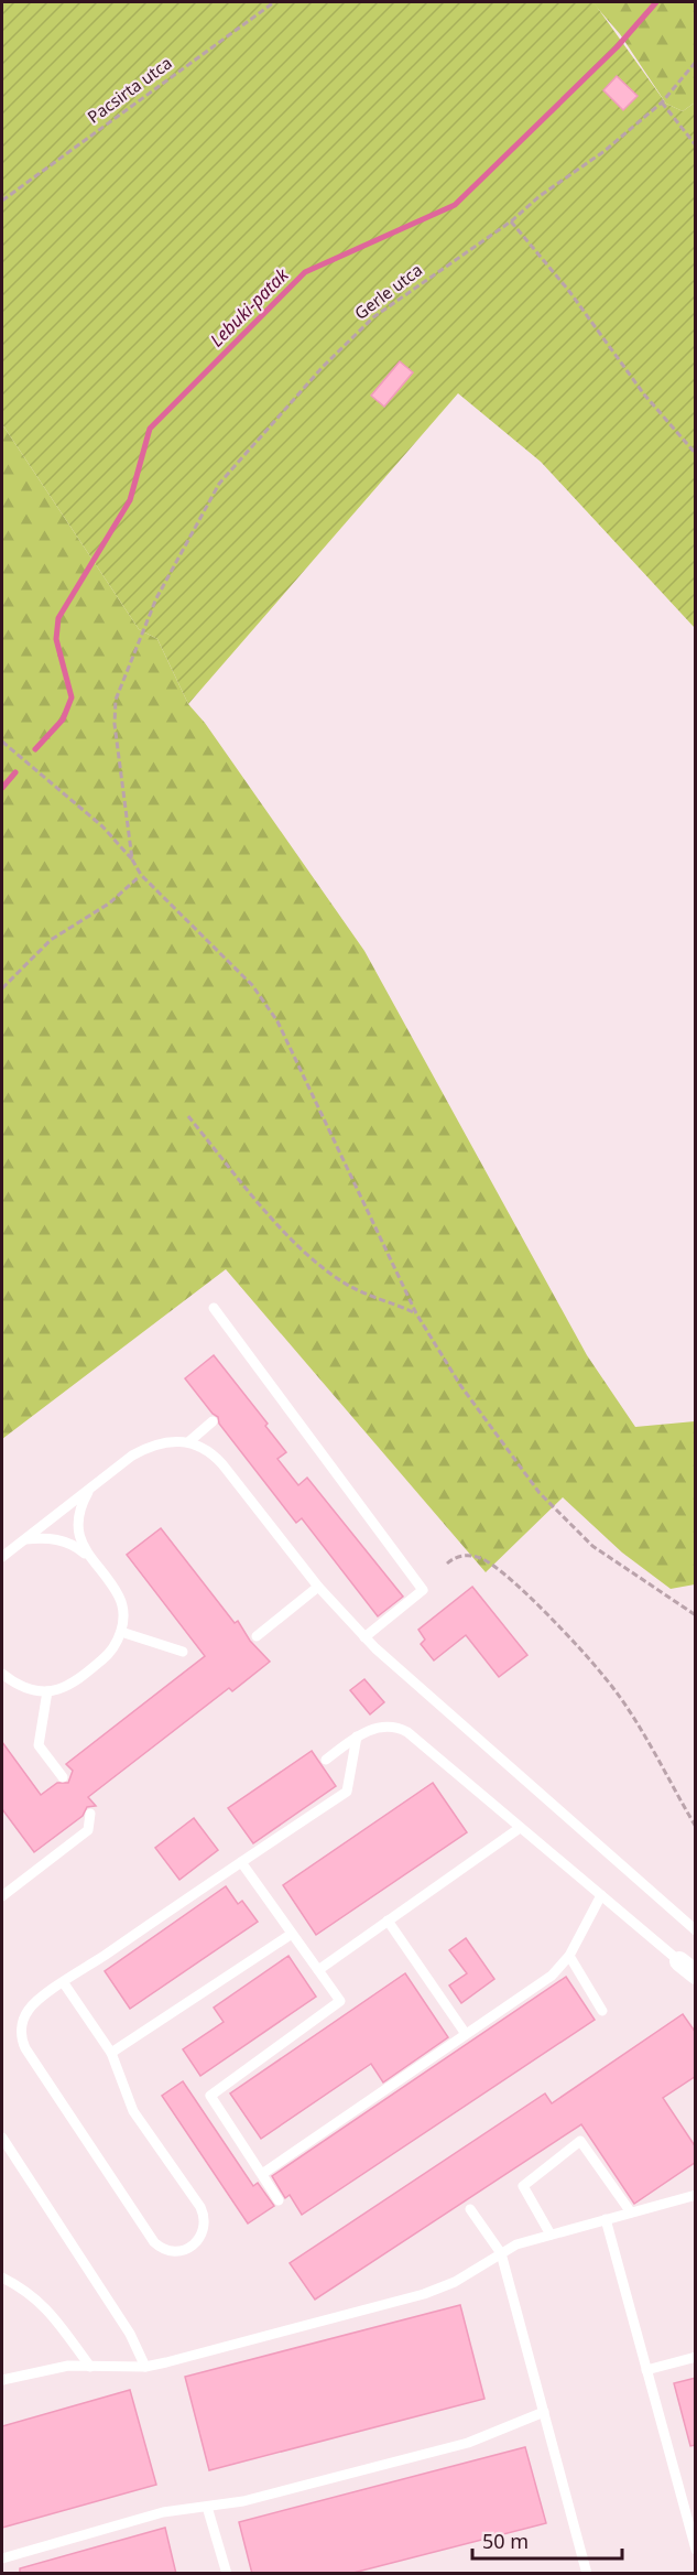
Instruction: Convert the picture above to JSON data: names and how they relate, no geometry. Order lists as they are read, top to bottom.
{
  "streets": {
    "path": ["Pacsirta utca", "Gerle utca"]
  },
  "water": ["Lebuki-patak"],
  "scale_bar": "50 m"
}
